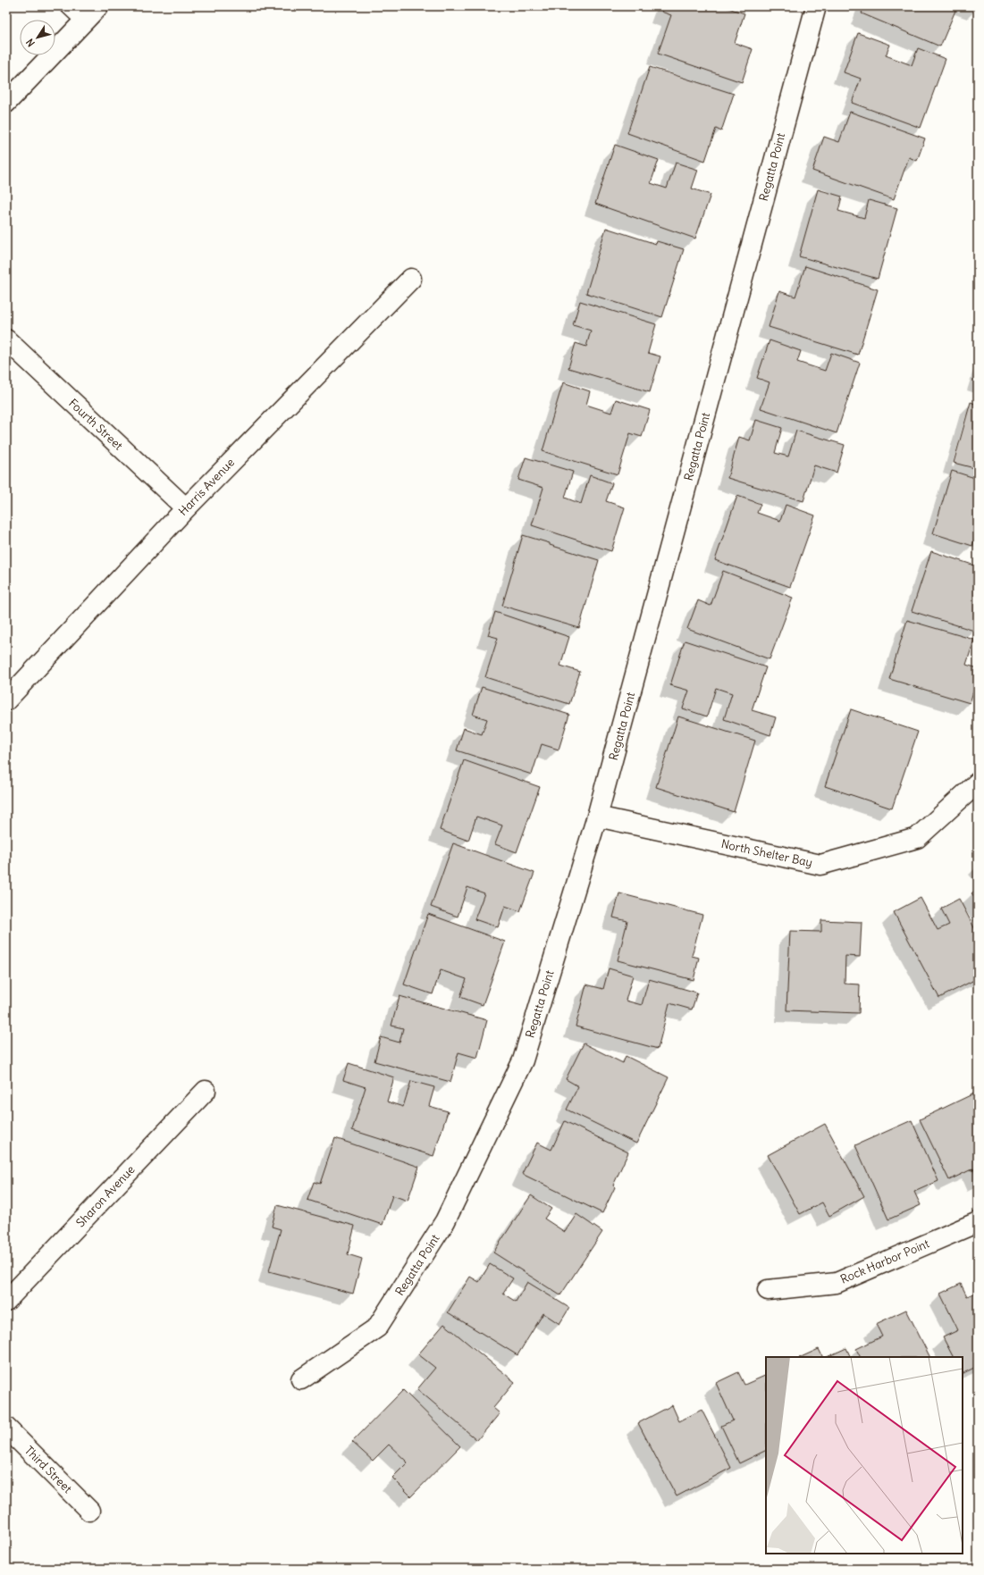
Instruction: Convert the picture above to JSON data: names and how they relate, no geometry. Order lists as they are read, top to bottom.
{
  "streets": {
    "street": [
      "Regatta Point",
      "Fourth Street",
      "Harris Avenue",
      "North Shelter Bay",
      "Sharon Avenue",
      "Rock Harbor Point",
      "Third Street"
    ]
  },
  "crossings": [
    ["Regatta Point", "North Shelter Bay"],
    ["Fourth Street", "Harris Avenue"]
  ],
  "north": "bottom left"
}
